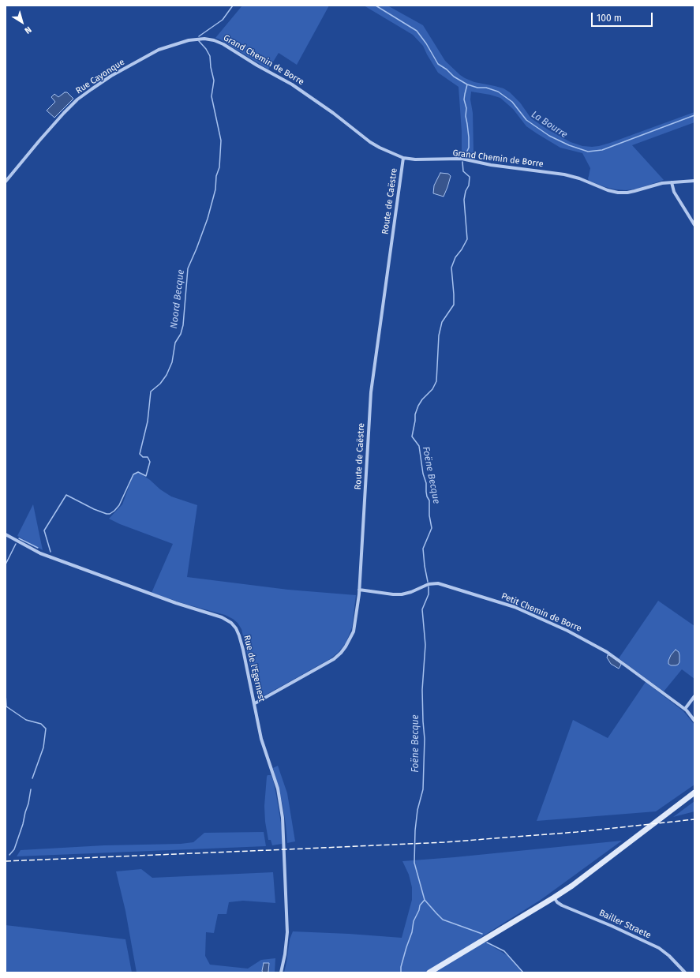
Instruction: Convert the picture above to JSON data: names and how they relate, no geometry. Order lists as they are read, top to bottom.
{
  "streets": {
    "street": [
      "Grand Chemin de Borre",
      "Rue Cayonque",
      "Route de Caëstre",
      "Petit Chemin de Borre",
      "Rue de l'Egernest",
      "Bailler Straete"
    ]
  },
  "crossings": [
    ["Grand Chemin de Borre", "Rue Cayonque"],
    ["Grand Chemin de Borre", "Route de Caëstre"],
    ["Route de Caëstre", "Petit Chemin de Borre"],
    ["Route de Caëstre", "Rue de l'Egernest"]
  ],
  "water": ["La Bourre", "Noord Becque", "Foëne Becque"],
  "scale_bar": "100 m",
  "north": "bottom right"
}
